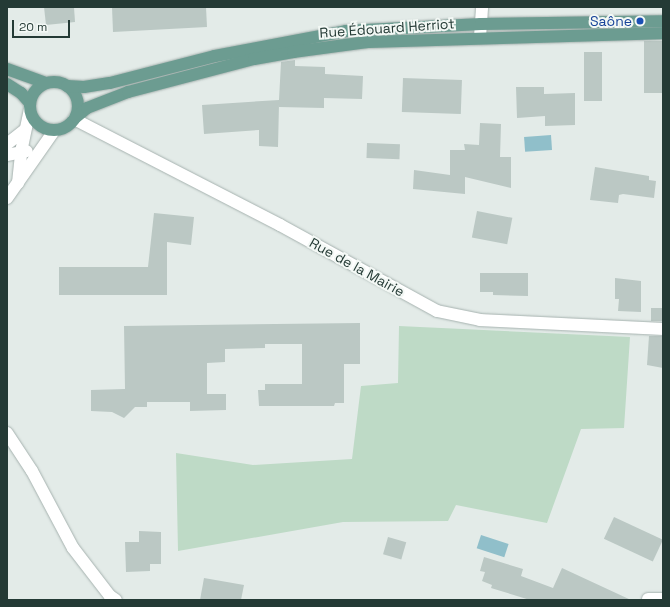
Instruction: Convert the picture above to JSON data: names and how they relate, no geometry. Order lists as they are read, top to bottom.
{
  "streets": {
    "main road": ["Rue Édouard Herriot"],
    "street": ["Rue de la Mairie"]
  },
  "crossings": [
    ["Rue Édouard Herriot", "Rue de la Mairie"]
  ],
  "places": ["Saône"],
  "scale_bar": "20 m"
}
